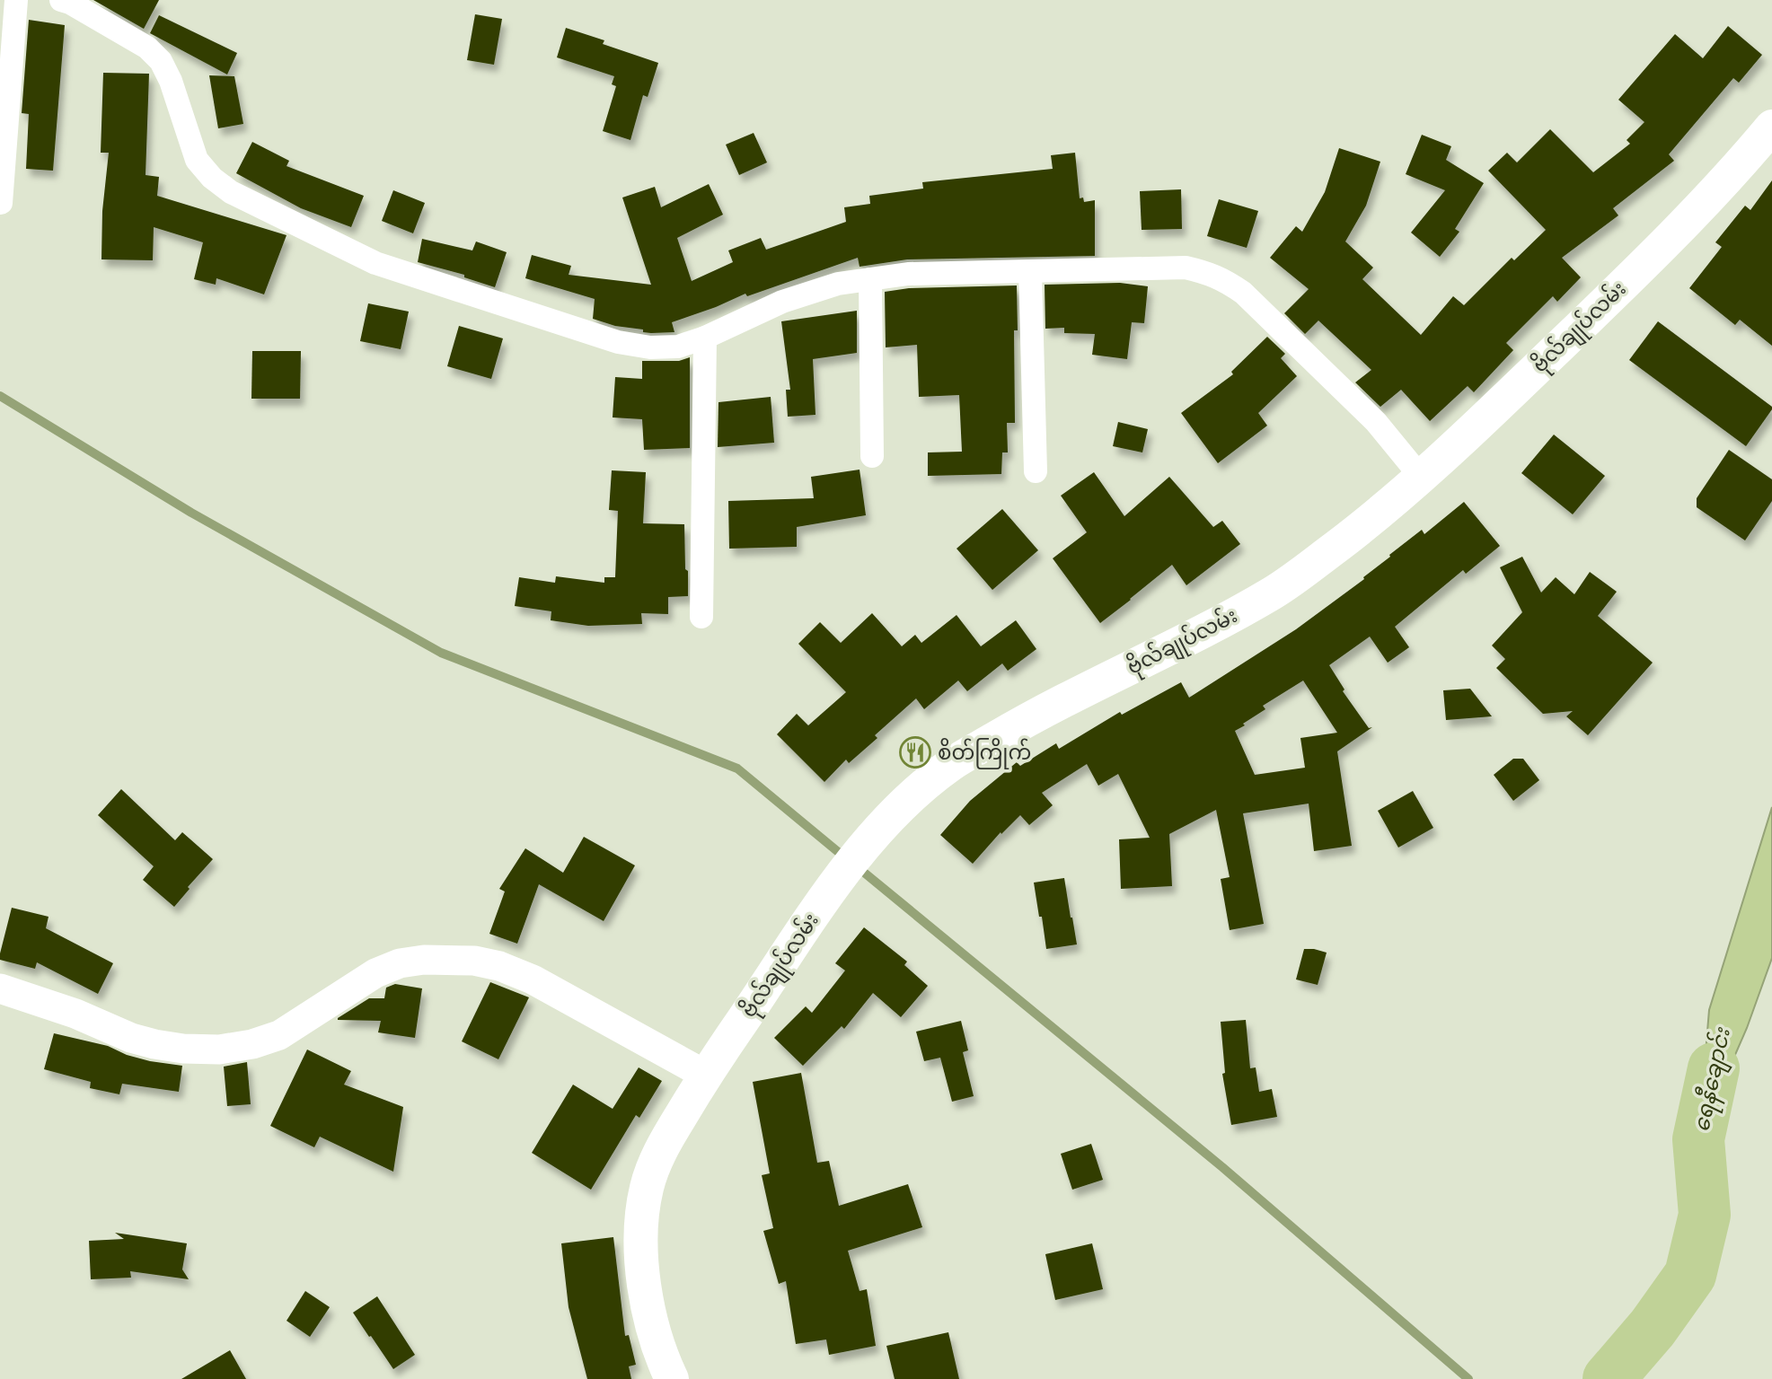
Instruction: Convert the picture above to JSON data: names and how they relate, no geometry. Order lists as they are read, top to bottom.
{
  "streets": {
    "main road": ["ဗိုလ်‌ချုပ်‌လမ်း"]
  },
  "water": ["ရေနီချောင်း"],
  "places": {
    "restaurant": ["စိတ်ကြိုက်"]
  }
}
